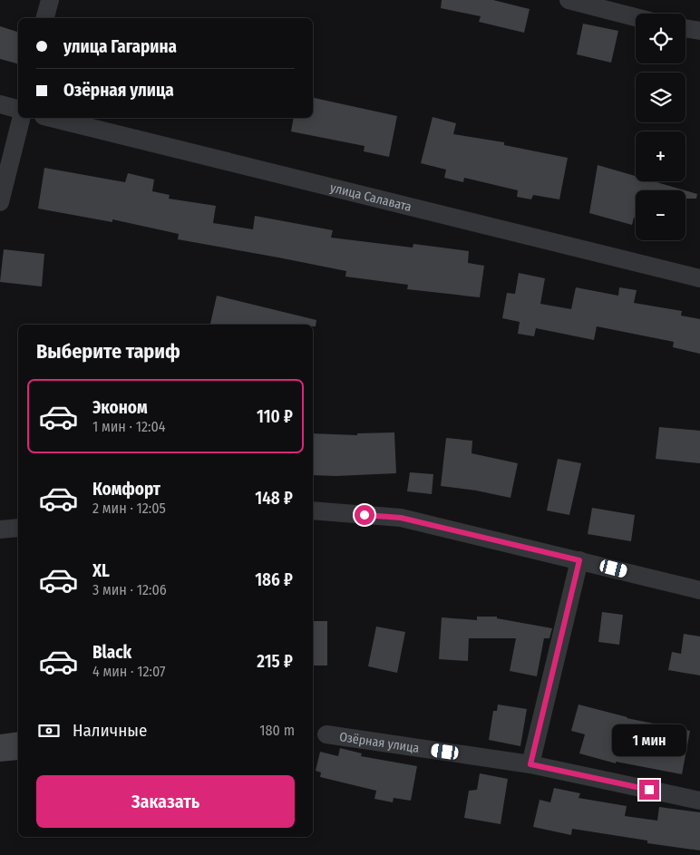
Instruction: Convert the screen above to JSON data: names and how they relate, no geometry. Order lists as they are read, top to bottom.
{
  "streets": {
    "street": ["улица Салавата", "Озёрная улица"]
  },
  "page": {
    "map_buttons": ["+", "−"],
    "banner": ["улица Гагарина", "Озёрная улица"],
    "heading": "Выберите тариф",
    "list": [
      {
        "name": "Эконом",
        "note": "1 мин · 12:04",
        "value": "110 ₽"
      },
      {
        "name": "Комфорт",
        "note": "2 мин · 12:05",
        "value": "148 ₽"
      },
      {
        "name": "XL",
        "note": "3 мин · 12:06",
        "value": "186 ₽"
      },
      {
        "name": "Black",
        "note": "4 мин · 12:07",
        "value": "215 ₽"
      }
    ],
    "pay": ["Наличные", "180 m"],
    "bubble": "1 мин",
    "buttons": "Заказать"
  }
}
